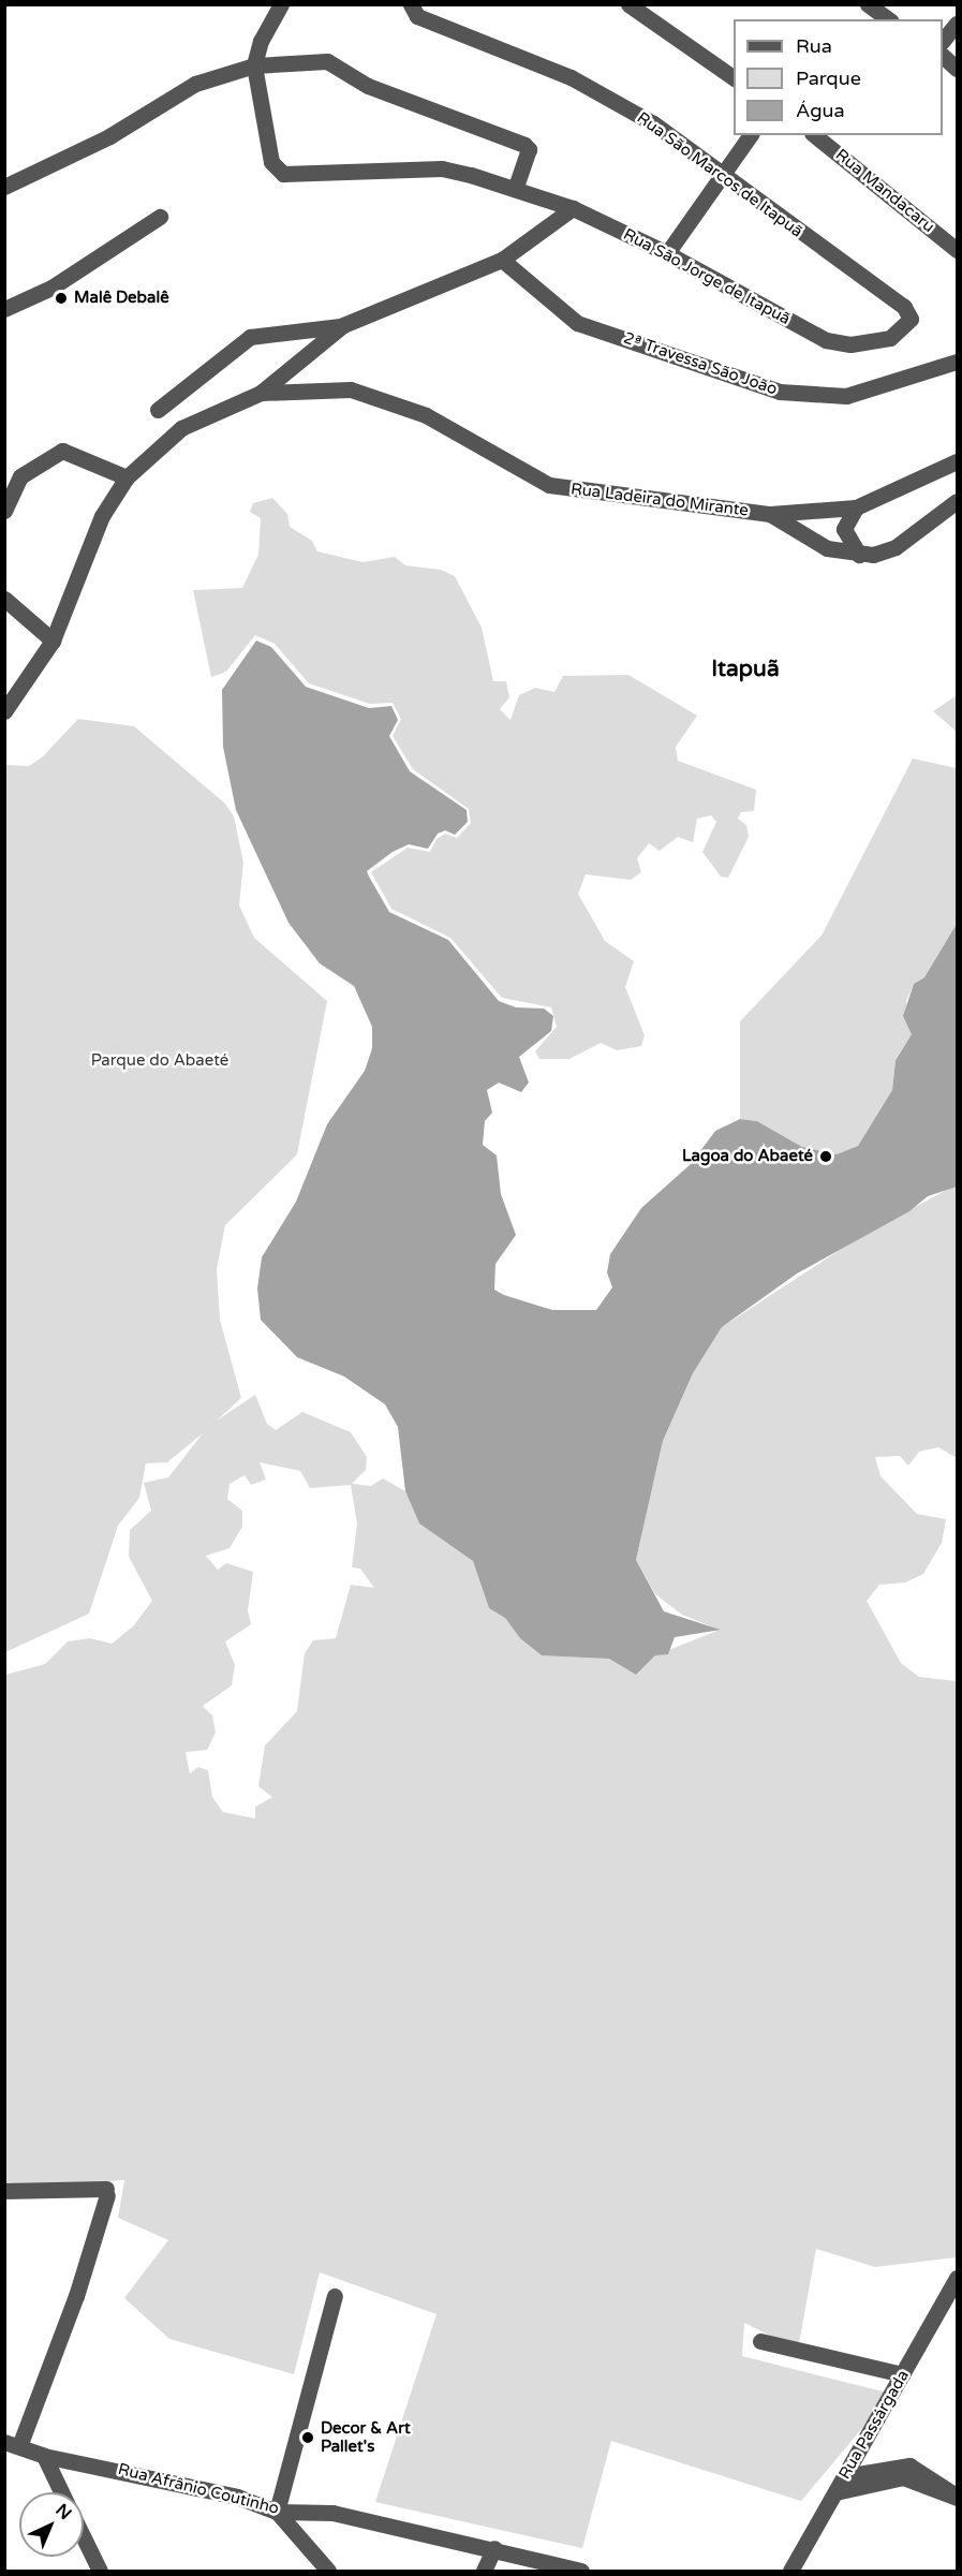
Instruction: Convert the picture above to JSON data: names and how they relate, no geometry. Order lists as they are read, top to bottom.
{
  "streets": {
    "street": [
      "Rua São Marcos de Itapuã",
      "Rua Mandacaru",
      "Rua São Jorge de Itapuã",
      "2ª Travessa São João",
      "Rua Ladeira do Mirante",
      "Rua Passárgada",
      "Rua Afrânio Coutinho"
    ]
  },
  "crossings": [
    ["Rua São Marcos de Itapuã", "Rua São Jorge de Itapuã"]
  ],
  "districts": ["Itapuã"],
  "parks": ["Parque do Abaeté"],
  "places": ["Malê Debalê", "Lagoa do Abaeté", "Decor & Art Pallet's"],
  "legend": ["Rua", "Parque", "Água"],
  "north": "top right"
}
